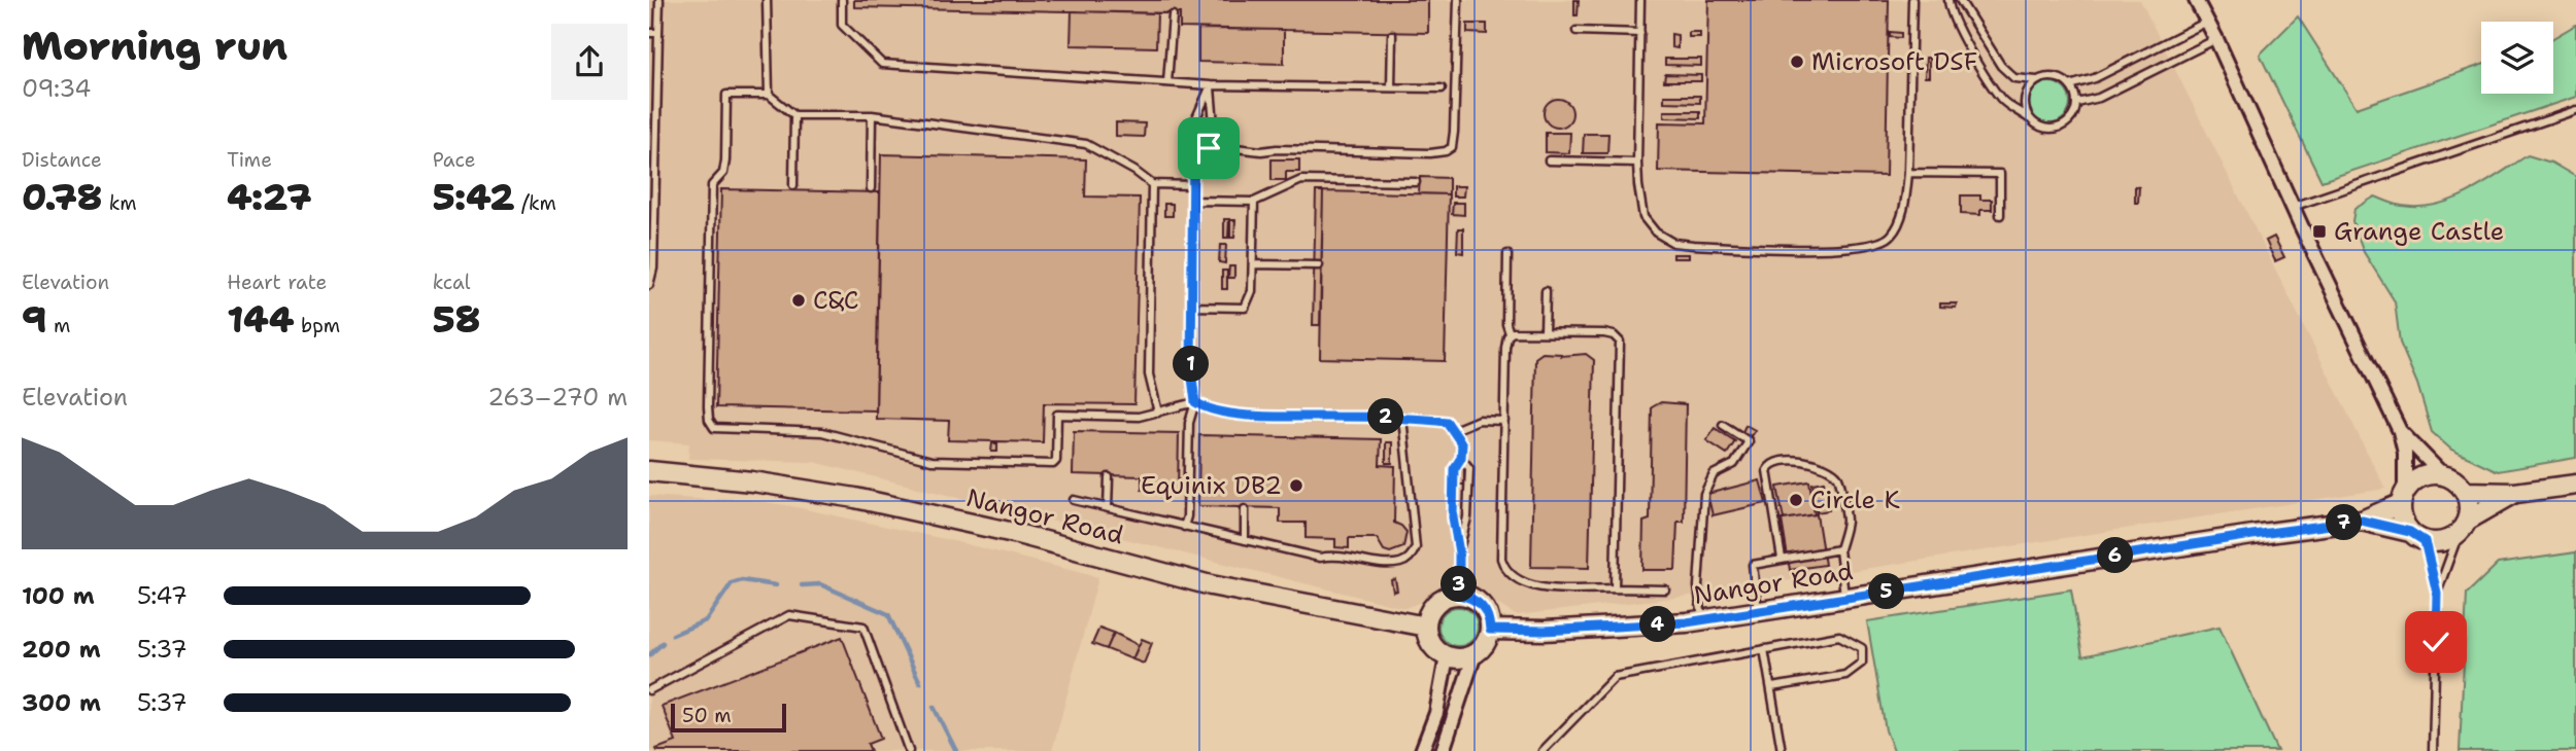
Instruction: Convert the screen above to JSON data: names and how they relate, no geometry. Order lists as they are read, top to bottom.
{
  "streets": {
    "main road": ["Nangor Road"]
  },
  "places": {
    "other": [
      "Microsoft DSF",
      "C&C",
      "Equinix DB2",
      "Circle K"
    ],
    "transit": ["Grange Castle"]
  },
  "scale_bar": "50 m",
  "page": {
    "heading": ["Morning run", "09:34"],
    "stats": [
      ["Distance", "0.78 km"],
      ["Time", "4:27"],
      ["Pace", "5:42 /km"],
      ["Elevation", "9 m"],
      ["Heart rate", "144 bpm"],
      ["kcal", "58"]
    ],
    "pins": [
      "1",
      "2",
      "7",
      "6",
      "3",
      "5",
      "4"
    ],
    "chart": ["Elevation", "263–270 m"],
    "list": [
      {
        "name": "100 m",
        "note": "5:47"
      },
      {
        "name": "200 m",
        "note": "5:37"
      },
      {
        "name": "300 m",
        "note": "5:37"
      }
    ],
    "scale": "50 m"
  }
}
